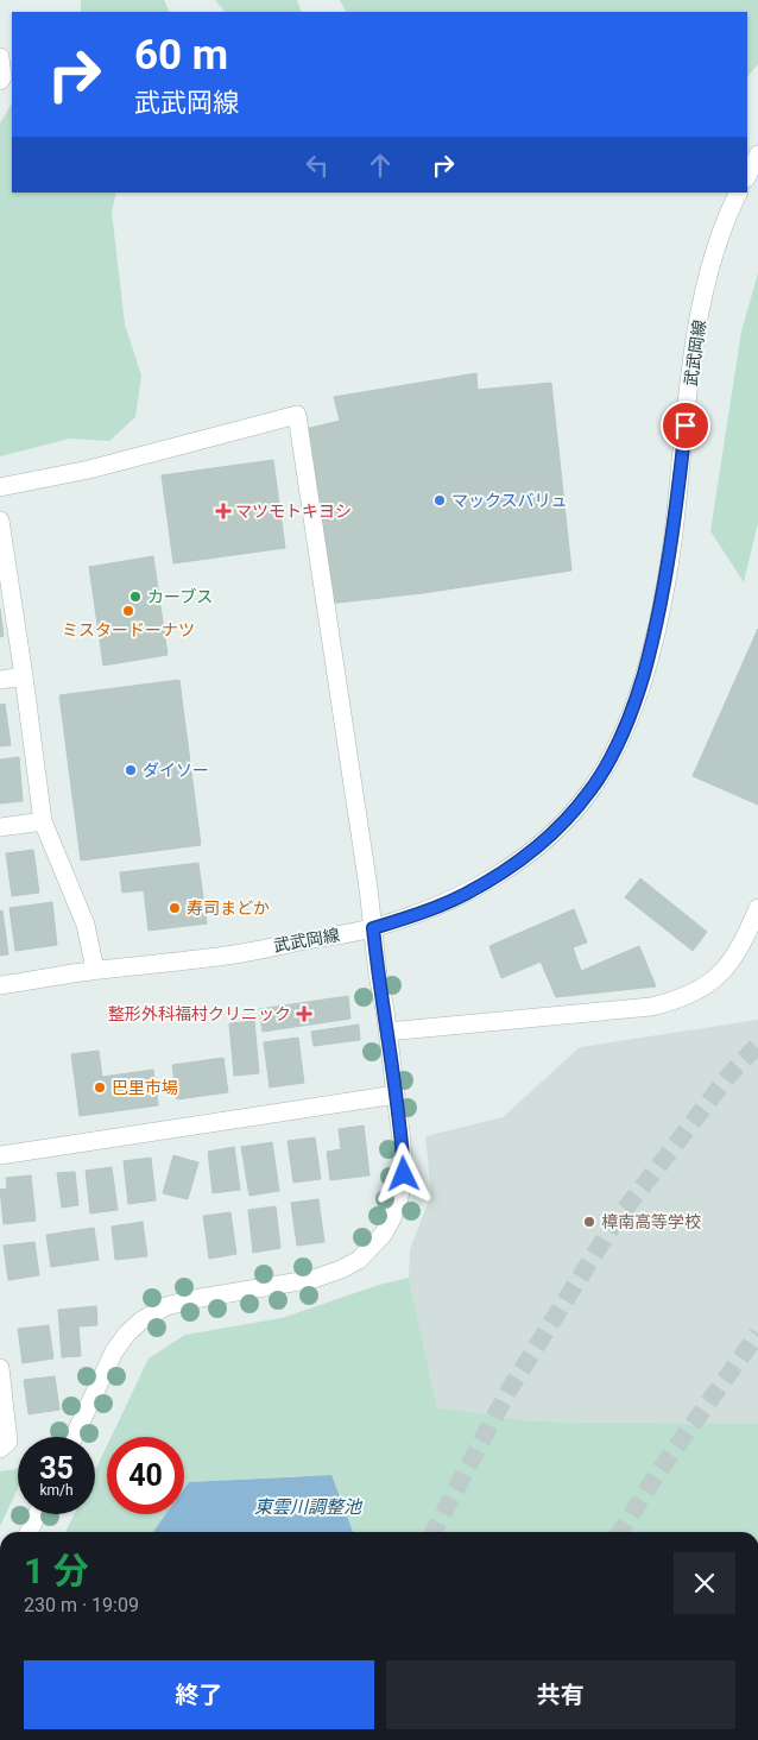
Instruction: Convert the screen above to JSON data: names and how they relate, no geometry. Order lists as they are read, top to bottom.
{
  "streets": {
    "street": ["武武岡線"]
  },
  "water": ["東雲川調整池"],
  "places": {
    "other": [
      "マックスバリュ",
      "カーブス",
      "ミスタードーナツ",
      "ダイソー",
      "寿司まどか",
      "巴里市場",
      "樟南高等学校"
    ],
    "health": ["マツモトキヨシ", "整形外科福村クリニック"]
  },
  "page": {
    "turn": ["60 m", "武武岡線"],
    "speed": "35 km/h",
    "limit": "40",
    "heading": ["1 分", "230 m · 19:09"],
    "buttons": ["終了", "共有"]
  }
}
